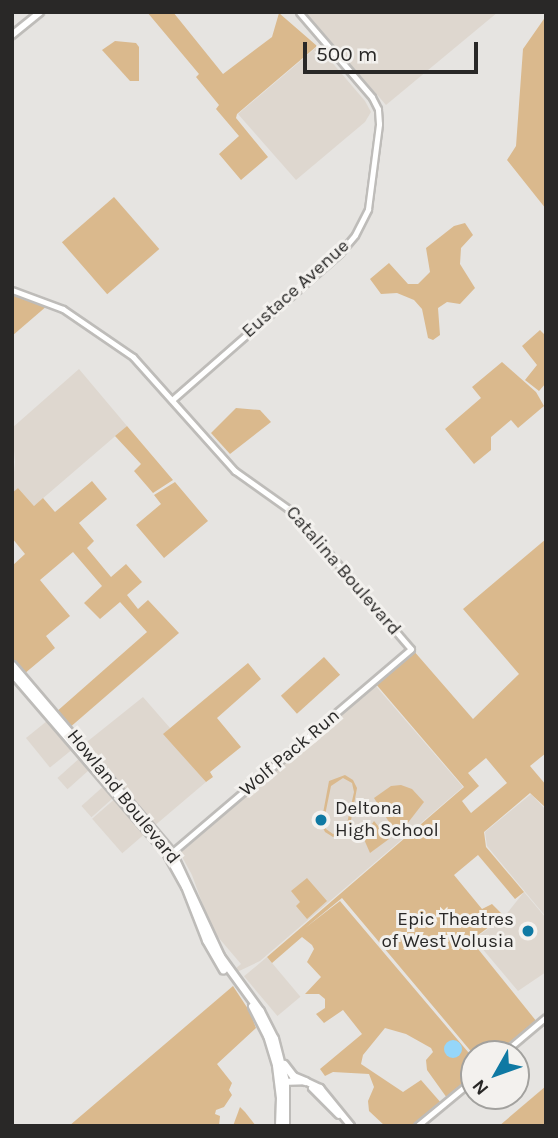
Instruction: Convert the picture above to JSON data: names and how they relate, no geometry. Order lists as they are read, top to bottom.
{
  "streets": {
    "main road": ["Howland Boulevard"],
    "street": ["Eustace Avenue", "Catalina Boulevard", "Wolf Pack Run"]
  },
  "crossings": [
    ["Eustace Avenue", "Catalina Boulevard"],
    ["Catalina Boulevard", "Wolf Pack Run"],
    ["Wolf Pack Run", "Howland Boulevard"]
  ],
  "places": ["Deltona High School", "Epic Theatres of West Volusia"],
  "scale_bar": "500 m",
  "north": "bottom left"
}
